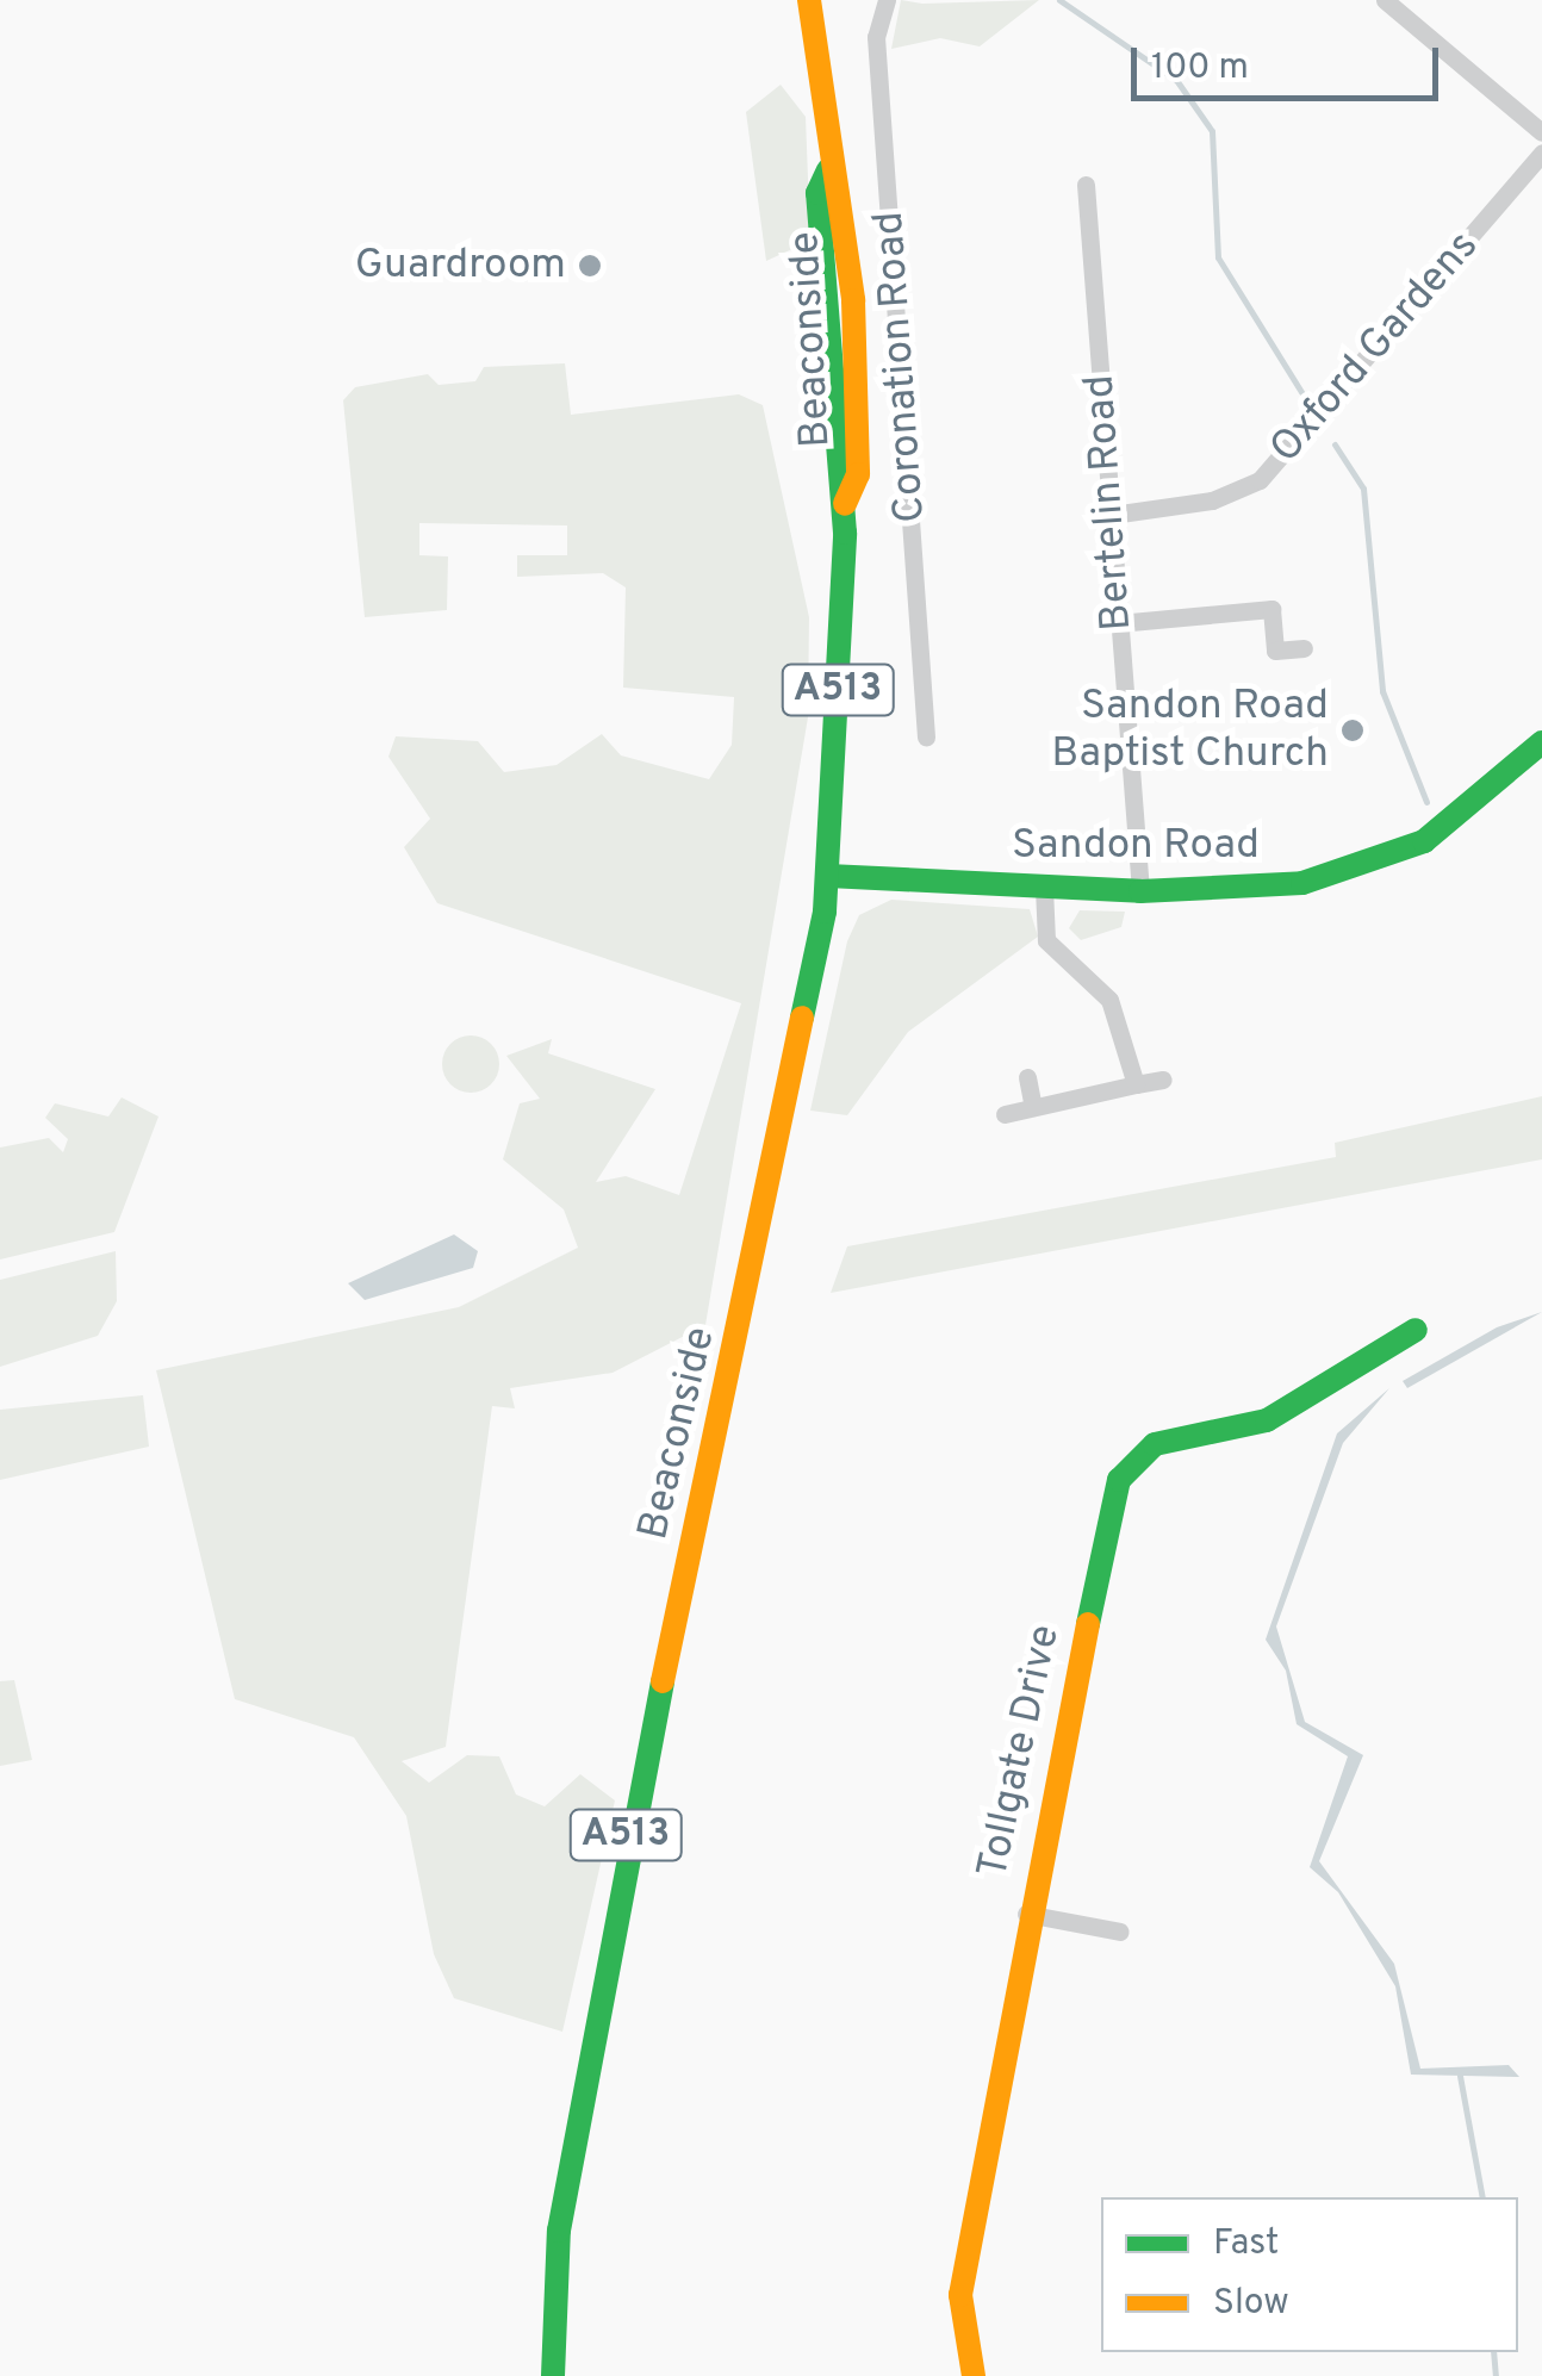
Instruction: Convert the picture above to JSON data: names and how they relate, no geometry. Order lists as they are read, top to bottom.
{
  "streets": {
    "main road": [
      "Beaconside",
      "A513",
      "Sandon Road",
      "Tollgate Drive"
    ],
    "street": ["Oxford Gardens", "Coronation Road", "Bertelin Road"]
  },
  "crossings": [
    ["Beaconside", "Sandon Road"],
    ["Oxford Gardens", "Bertelin Road"],
    ["Bertelin Road", "Sandon Road"]
  ],
  "places": ["Guardroom", "Sandon Road Baptist Church"],
  "legend": ["Fast", "Slow"],
  "scale_bar": "100 m"
}
